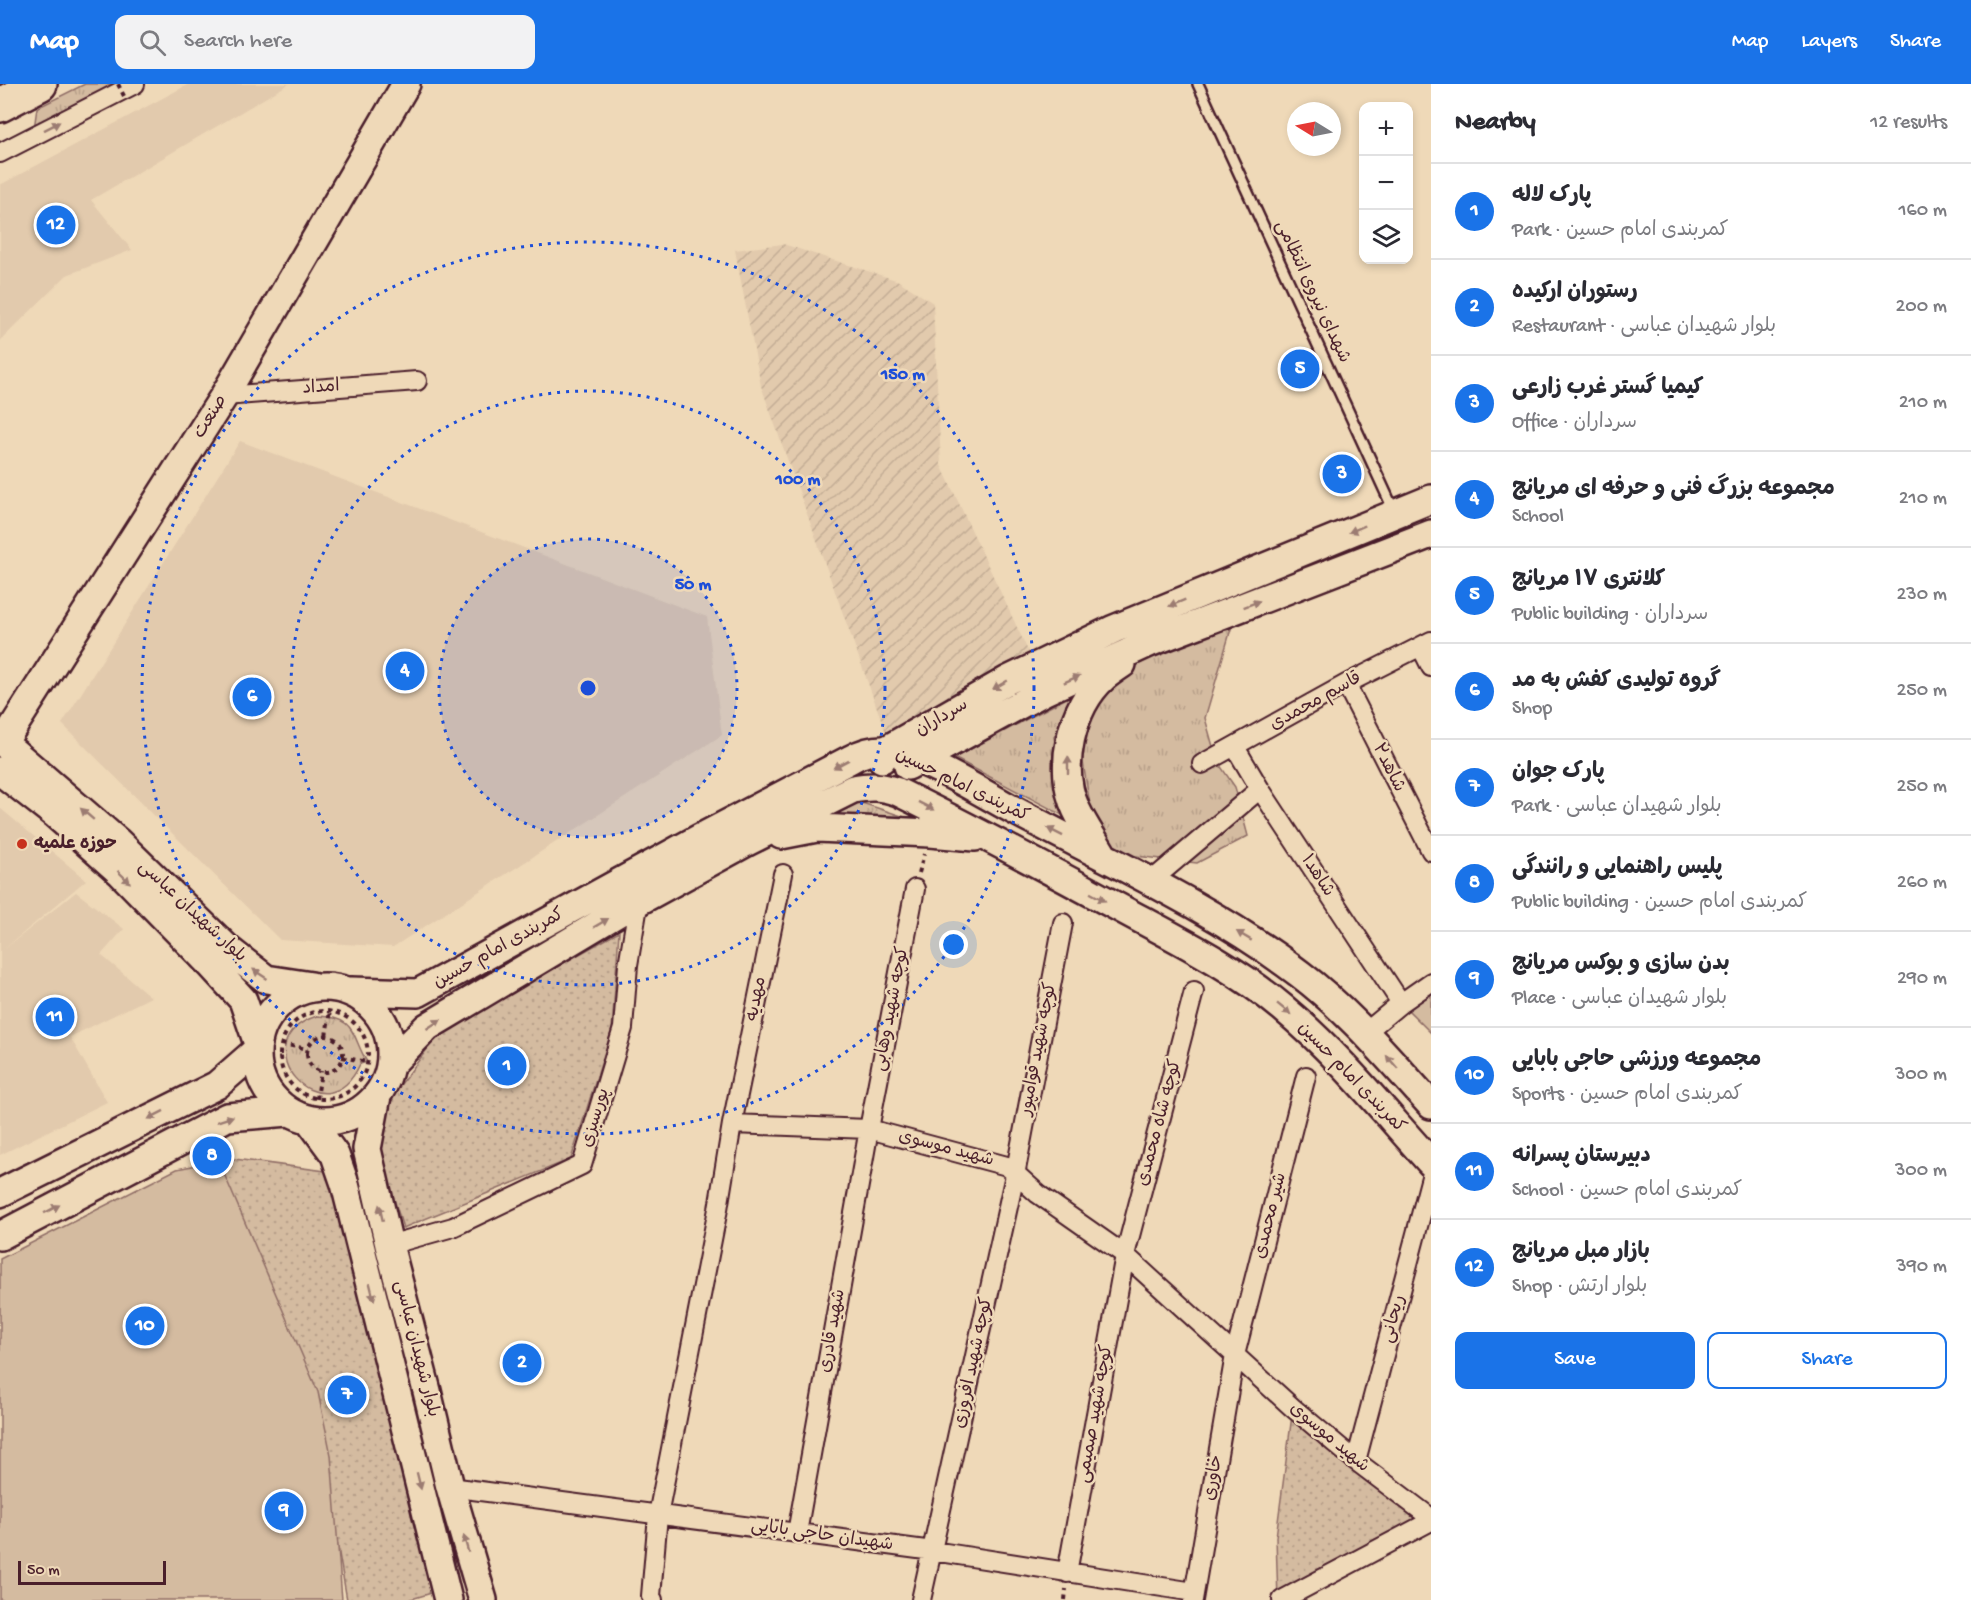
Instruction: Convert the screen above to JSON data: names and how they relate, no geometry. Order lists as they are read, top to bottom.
{
  "streets": {
    "main road": [
      "صنعت",
      "سرداران",
      "کمربندی امام حسین",
      "بلوار شهیدان عباسی"
    ],
    "street": [
      "امداد",
      "قاسم محمدی",
      "شاهد۲",
      "شاهد۱",
      "مهدیه",
      "کوچه شهید وهابی",
      "کوچه شهید قوامپور",
      "پورسبزی",
      "کوچه شاه محمدی",
      "شهید موسوی",
      "شیر محمدی",
      "ریحانی",
      "شهید قادری",
      "کوچه شهید افروزی",
      "کوچه شهید صمیمی",
      "خاوری",
      "شهیدان حاجی بابایی"
    ],
    "lane": ["شهدای نیروی انتظامی"]
  },
  "crossings": [
    ["شهدای نیروی انتظامی", "سرداران"],
    ["امداد", "صنعت"],
    ["صنعت", "بلوار شهیدان عباسی"],
    ["قاسم محمدی", "شاهد۲"],
    ["قاسم محمدی", "شاهد۱"],
    ["سرداران", "کمربندی امام حسین"],
    ["کمربندی امام حسین", "بلوار شهیدان عباسی"],
    ["کمربندی امام حسین", "پورسبزی"],
    ["بلوار شهیدان عباسی", "پورسبزی"],
    ["بلوار شهیدان عباسی", "شهیدان حاجی بابایی"],
    ["مهدیه", "شهید موسوی"],
    ["کوچه شهید وهابی", "شهید موسوی"],
    ["کوچه شهید وهابی", "شهید قادری"],
    ["کوچه شهید قوامپور", "شهید موسوی"],
    ["کوچه شهید قوامپور", "کوچه شهید افروزی"],
    ["کوچه شاه محمدی", "شهید موسوی"],
    ["کوچه شاه محمدی", "کوچه شهید صمیمی"],
    ["شهید موسوی", "شیر محمدی"],
    ["شهید موسوی", "ریحانی"],
    ["شهید موسوی", "شهید قادری"],
    ["شهید موسوی", "کوچه شهید افروزی"],
    ["شهید موسوی", "کوچه شهید صمیمی"],
    ["شهید موسوی", "خاوری"],
    ["شیر محمدی", "خاوری"],
    ["شهید قادری", "شهیدان حاجی بابایی"],
    ["کوچه شهید افروزی", "شهیدان حاجی بابایی"],
    ["کوچه شهید صمیمی", "شهیدان حاجی بابایی"],
    ["خاوری", "شهیدان حاجی بابایی"]
  ],
  "places": ["حوزه علمیه"],
  "scale_bar": "50 m",
  "north": "left",
  "page": {
    "header": "Map",
    "search": "Search here",
    "nav": ["Map", "Layers", "Share"],
    "heading": ["Nearby", "12 results"],
    "map_buttons": ["+", "−"],
    "list": [
      {
        "mark": "1",
        "name": "پارک لاله",
        "note": "Park · کمربندی امام حسین",
        "value": "160 m"
      },
      {
        "mark": "2",
        "name": "رستوران ارکیده",
        "note": "Restaurant · بلوار شهیدان عباسی",
        "value": "200 m"
      },
      {
        "mark": "3",
        "name": "کیمیا گستر غرب زارعی",
        "note": "Office · سرداران",
        "value": "210 m"
      },
      {
        "mark": "4",
        "name": "مجموعه بزرگ فنی و حرفه ای مریانج",
        "note": "School",
        "value": "210 m"
      },
      {
        "mark": "5",
        "name": "کلانتری ۱۷ مریانج",
        "note": "Public building · سرداران",
        "value": "230 m"
      },
      {
        "mark": "6",
        "name": "گروه تولیدی کفش به مد",
        "note": "Shop",
        "value": "250 m"
      },
      {
        "mark": "7",
        "name": "پارک جوان",
        "note": "Park · بلوار شهیدان عباسی",
        "value": "250 m"
      },
      {
        "mark": "8",
        "name": "پلیس راهنمایی و رانندگی",
        "note": "Public building · کمربندی امام حسین",
        "value": "260 m"
      },
      {
        "mark": "9",
        "name": "بدن سازی و بوکس مریانج",
        "note": "Place · بلوار شهیدان عباسی",
        "value": "290 m"
      },
      {
        "mark": "10",
        "name": "مجموعه ورزشی حاجی بابایی",
        "note": "Sports · کمربندی امام حسین",
        "value": "300 m"
      },
      {
        "mark": "11",
        "name": "دبیرستان پسرانه",
        "note": "School · کمربندی امام حسین",
        "value": "300 m"
      },
      {
        "mark": "12",
        "name": "بازار مبل مریانج",
        "note": "Shop · بلوار ارتش",
        "value": "390 m"
      }
    ],
    "pins": [
      "12",
      "5",
      "3",
      "4",
      "6",
      "11",
      "1",
      "8",
      "10",
      "2",
      "7",
      "9"
    ],
    "buttons": ["Save", "Share"],
    "scale": "50 m"
  },
  "rings": ["150 m", "100 m", "50 m"]
}
